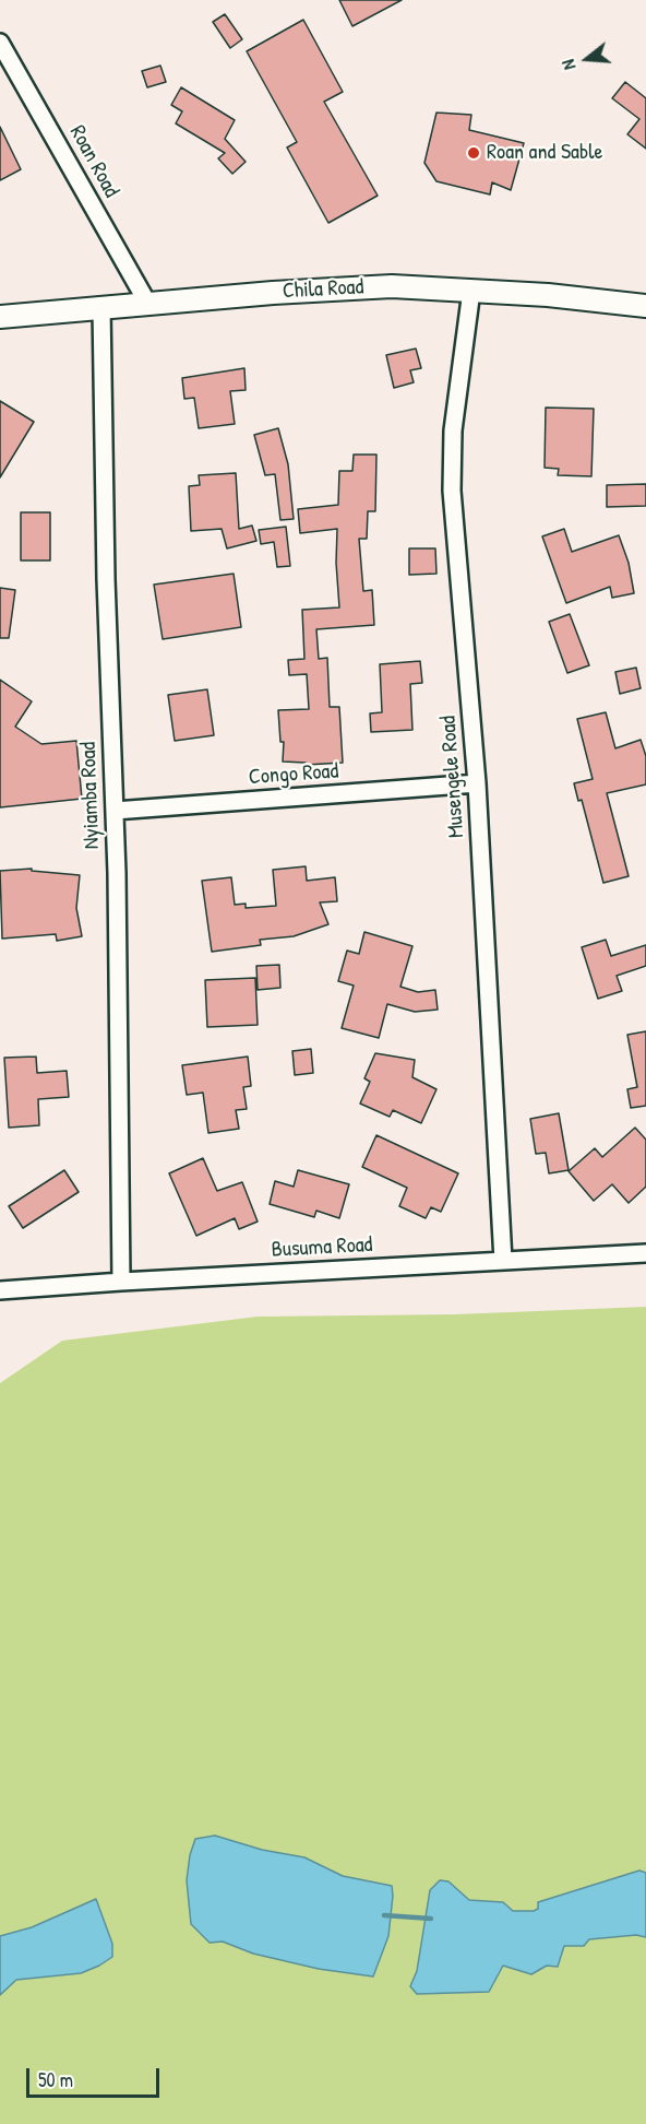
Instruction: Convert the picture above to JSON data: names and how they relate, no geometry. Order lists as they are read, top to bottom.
{
  "streets": {
    "street": [
      "Roan Road",
      "Chila Road",
      "Congo Road",
      "Musengele Road",
      "Nyiamba Road",
      "Busuma Road"
    ]
  },
  "crossings": [
    ["Roan Road", "Chila Road"],
    ["Chila Road", "Musengele Road"],
    ["Chila Road", "Nyiamba Road"],
    ["Congo Road", "Musengele Road"],
    ["Congo Road", "Nyiamba Road"],
    ["Musengele Road", "Busuma Road"],
    ["Nyiamba Road", "Busuma Road"]
  ],
  "places": ["Roan and Sable"],
  "scale_bar": "50 m",
  "north": "left"
}
